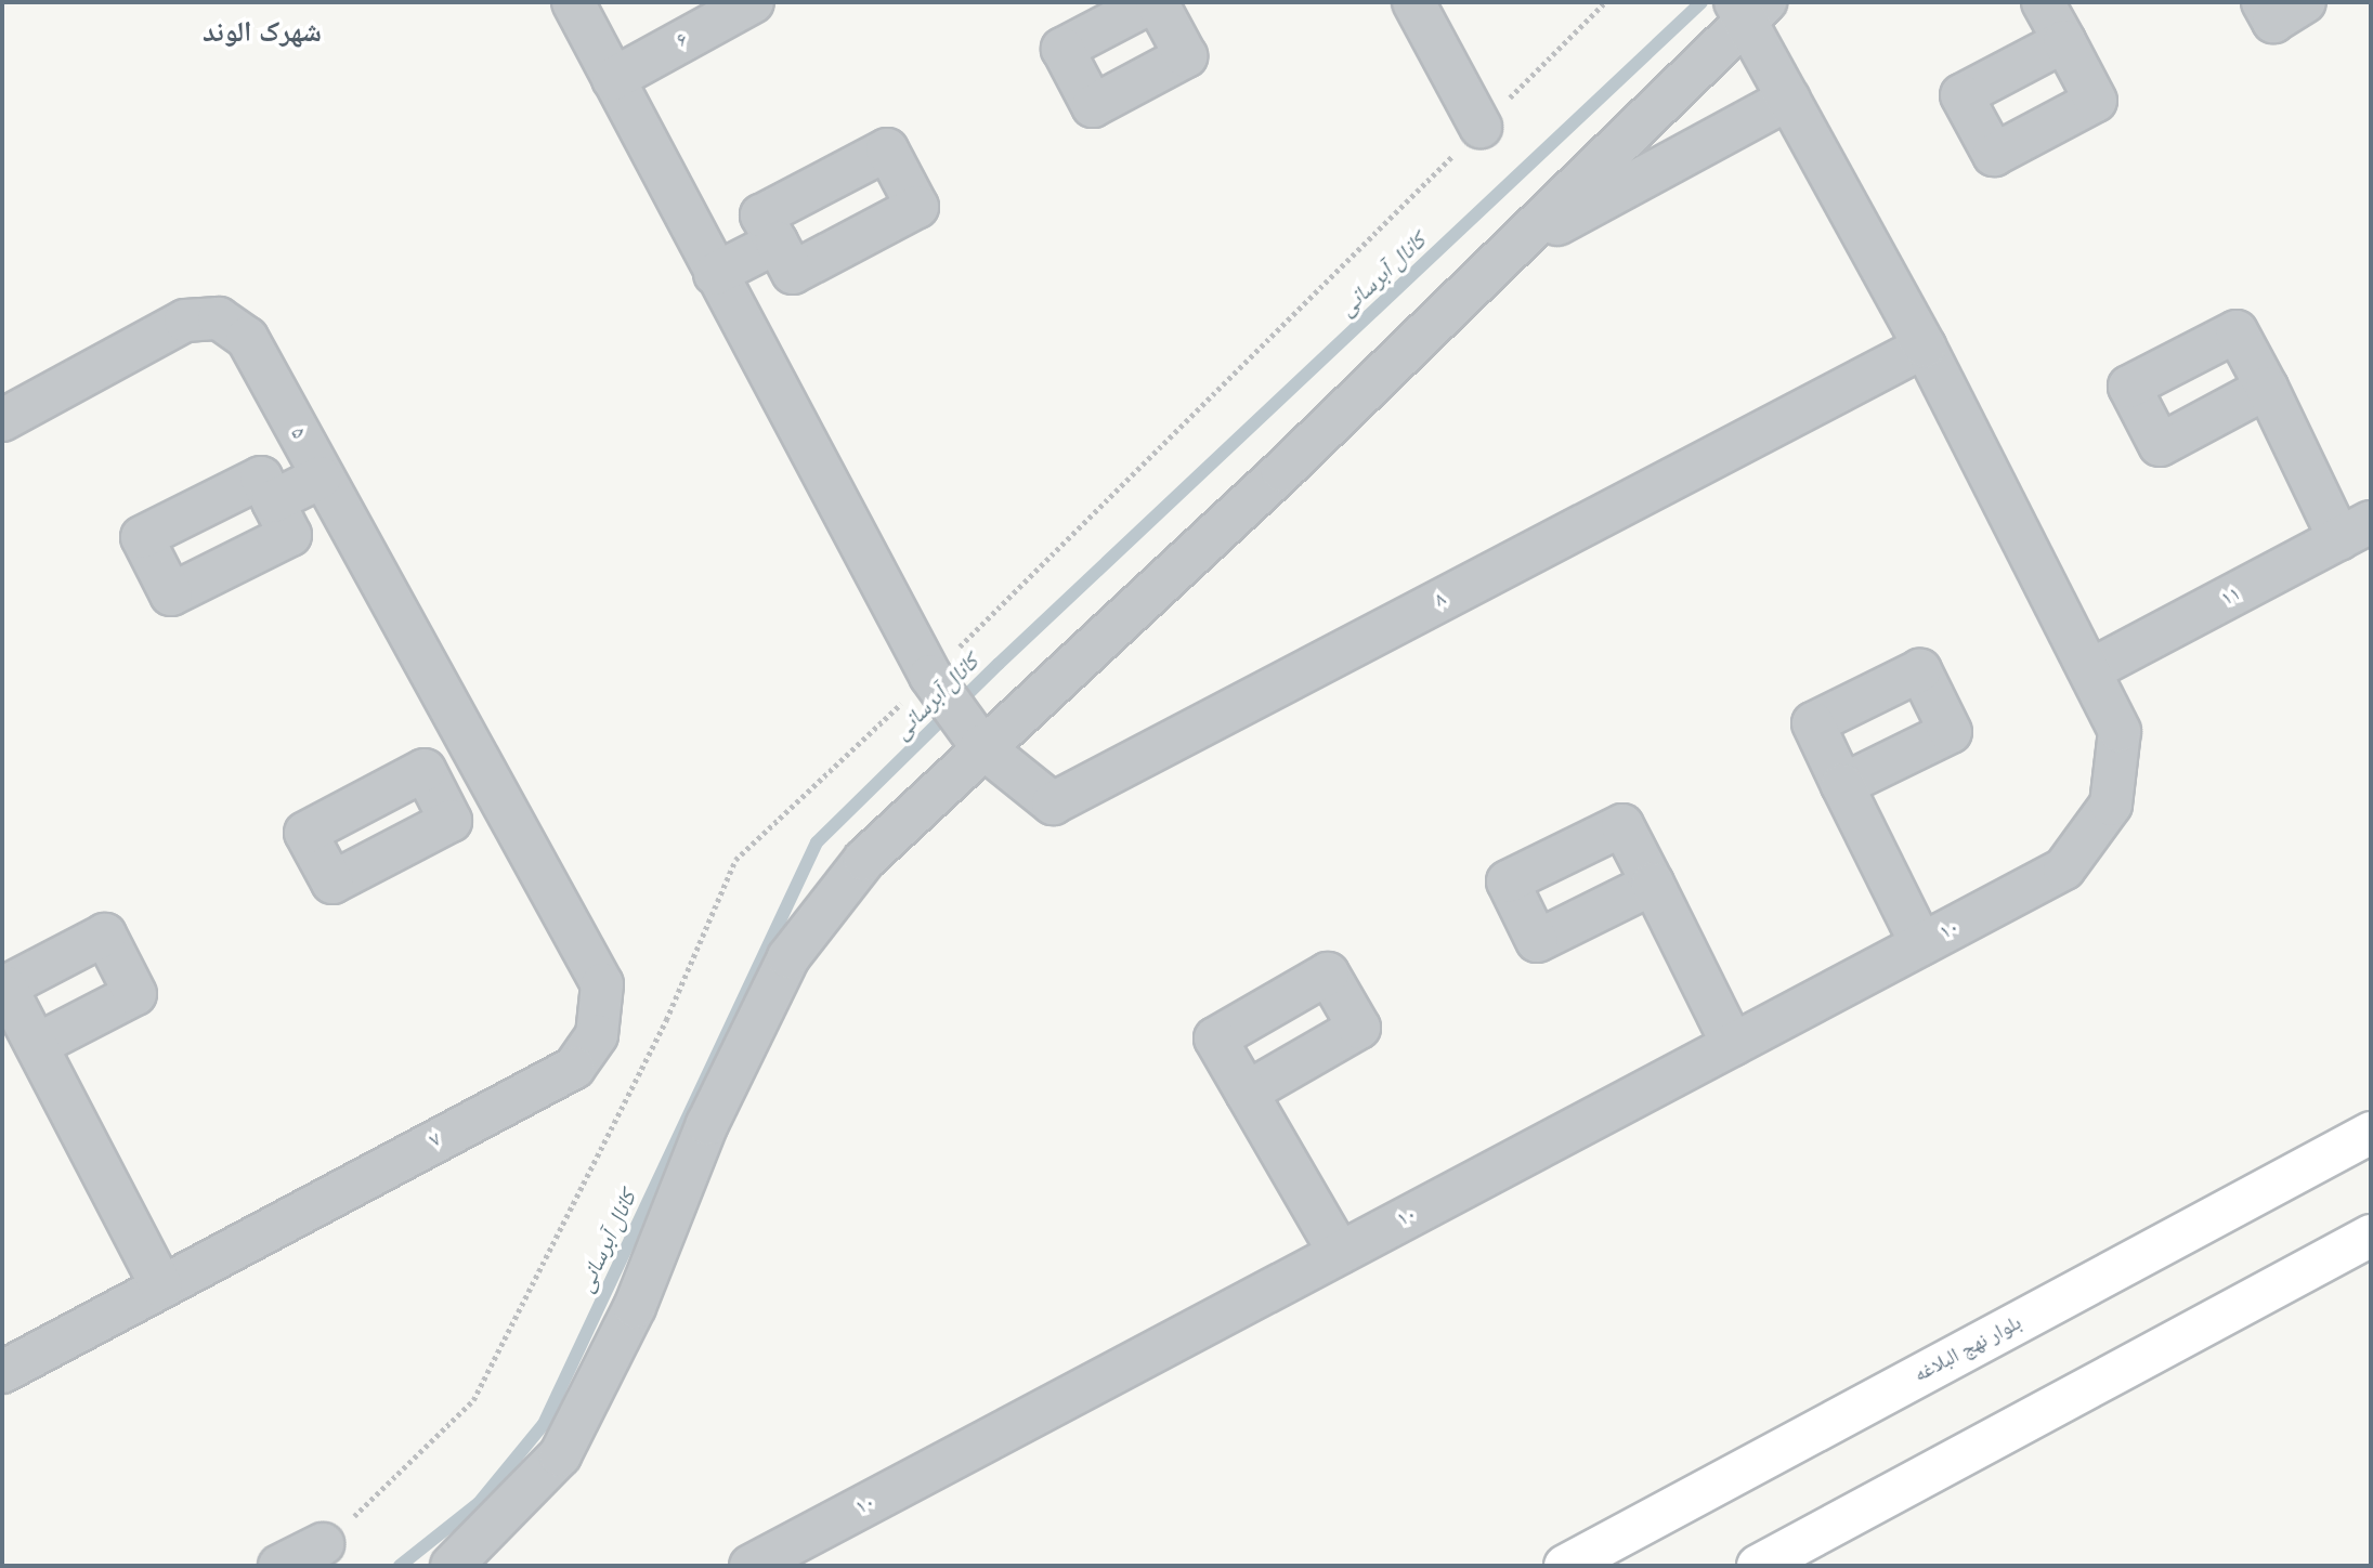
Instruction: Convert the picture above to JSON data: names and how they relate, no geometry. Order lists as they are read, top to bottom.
{
  "streets": {
    "main road": ["بلوار نهج البلاغه"],
    "street": [
      "۶",
      "۵",
      "۱۱",
      "۸",
      "۱۰",
      "۷"
    ]
  },
  "crossings": [
    ["۵", "۷"],
    ["۱۱", "۱۰"]
  ],
  "districts": ["شهرک الوند"],
  "water": ["کانال آبرسانی"]
}
